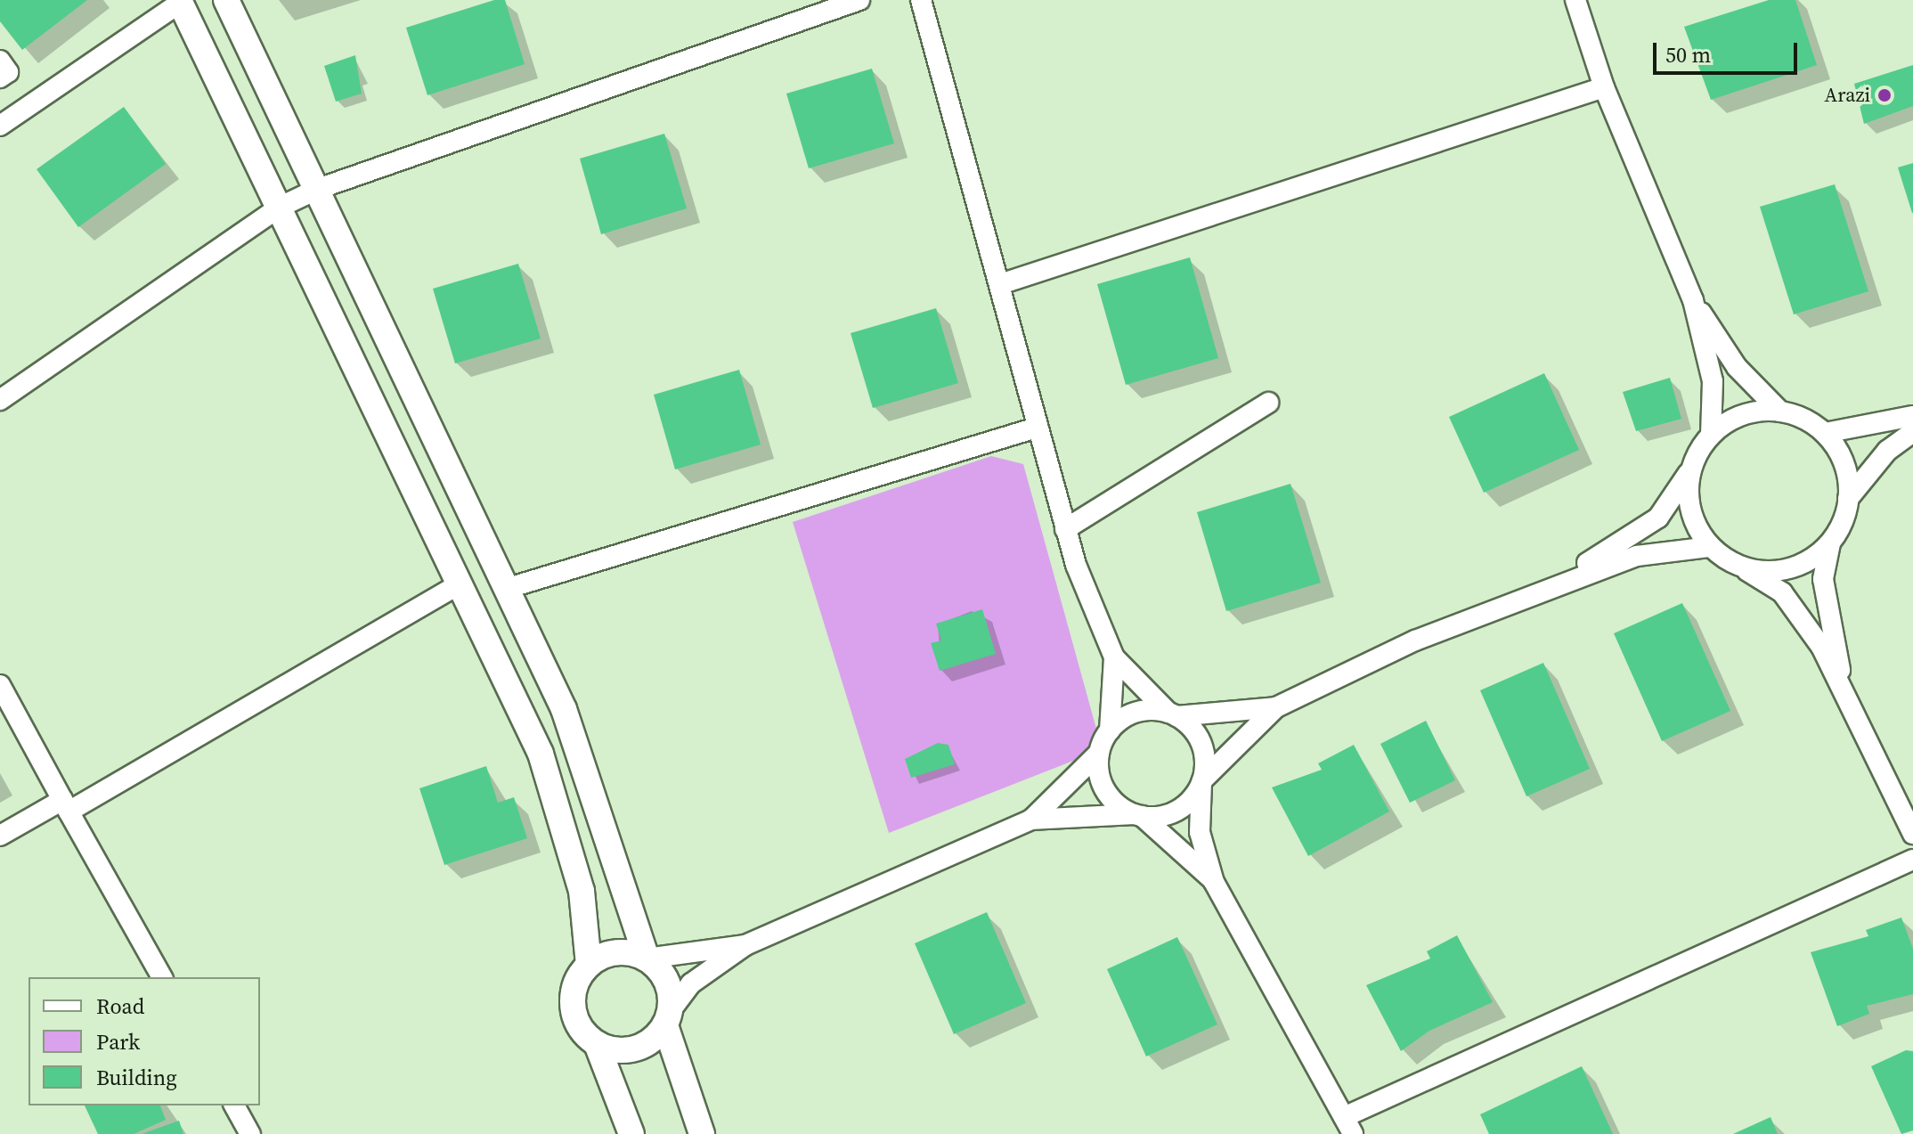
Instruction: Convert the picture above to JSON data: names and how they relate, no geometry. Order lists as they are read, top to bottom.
{
  "places": ["Arazi"],
  "legend": ["Road", "Park", "Building"],
  "scale_bar": "50 m"
}
